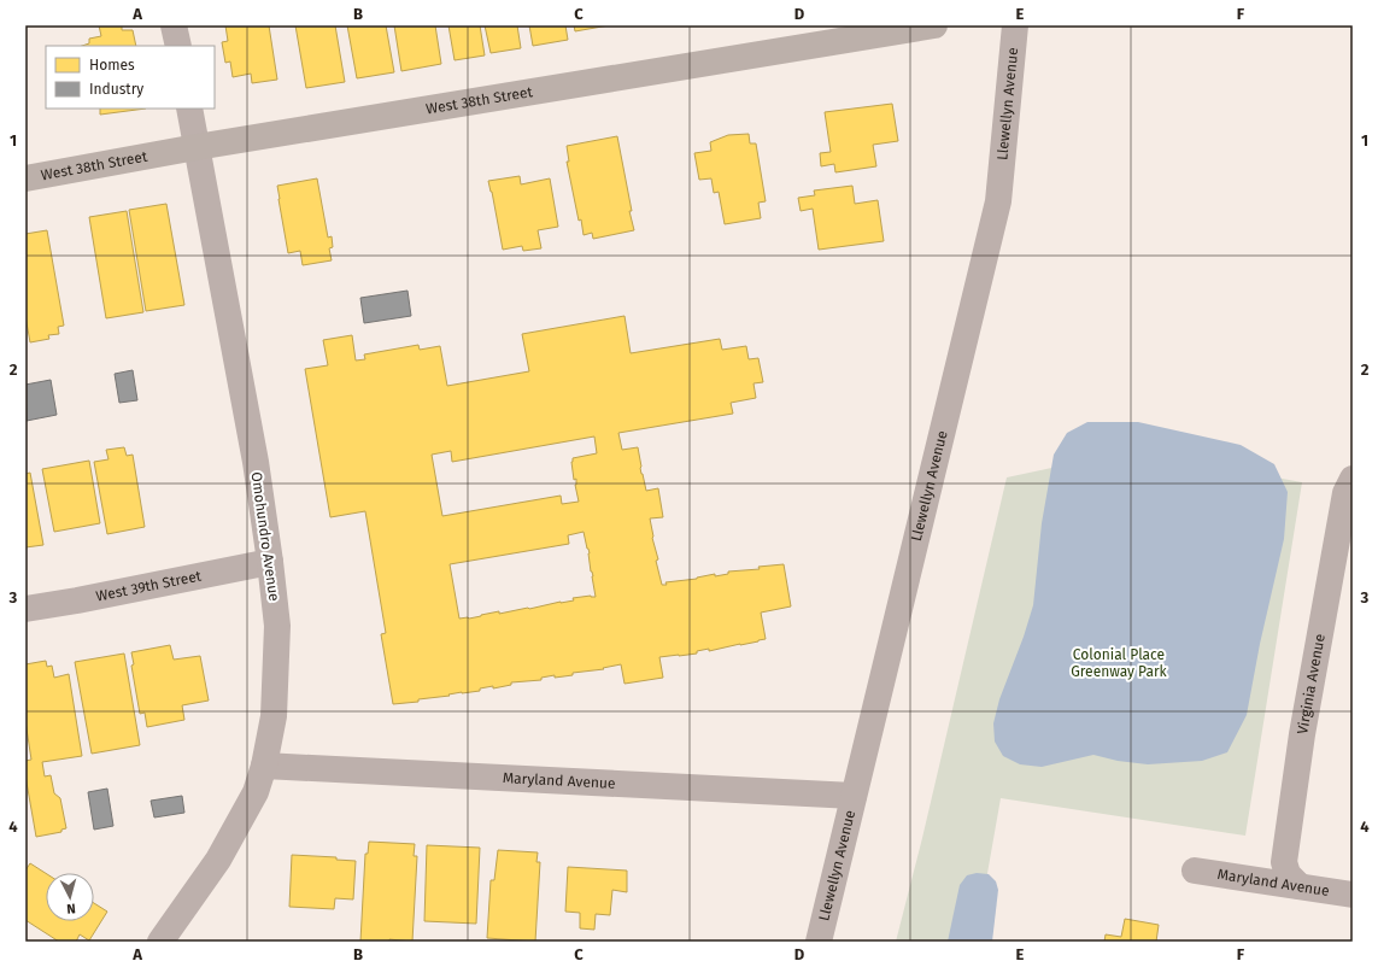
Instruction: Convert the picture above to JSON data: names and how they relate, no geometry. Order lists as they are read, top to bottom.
{
  "streets": {
    "main road": ["West 38th Street"],
    "street": [
      "Llewellyn Avenue",
      "Omohundro Avenue",
      "West 39th Street",
      "Virginia Avenue",
      "Maryland Avenue"
    ]
  },
  "crossings": [
    ["West 38th Street", "Omohundro Avenue"],
    ["Llewellyn Avenue", "Maryland Avenue"],
    ["Omohundro Avenue", "West 39th Street"],
    ["Omohundro Avenue", "Maryland Avenue"],
    ["Virginia Avenue", "Maryland Avenue"]
  ],
  "parks": ["Colonial Place Greenway Park"],
  "legend": ["Homes", "Industry"],
  "north": "bottom",
  "grid": {
    "columns": [
      "A",
      "B",
      "C",
      "D",
      "E",
      "F"
    ],
    "rows": [
      "1",
      "2",
      "3",
      "4"
    ]
  }
}
